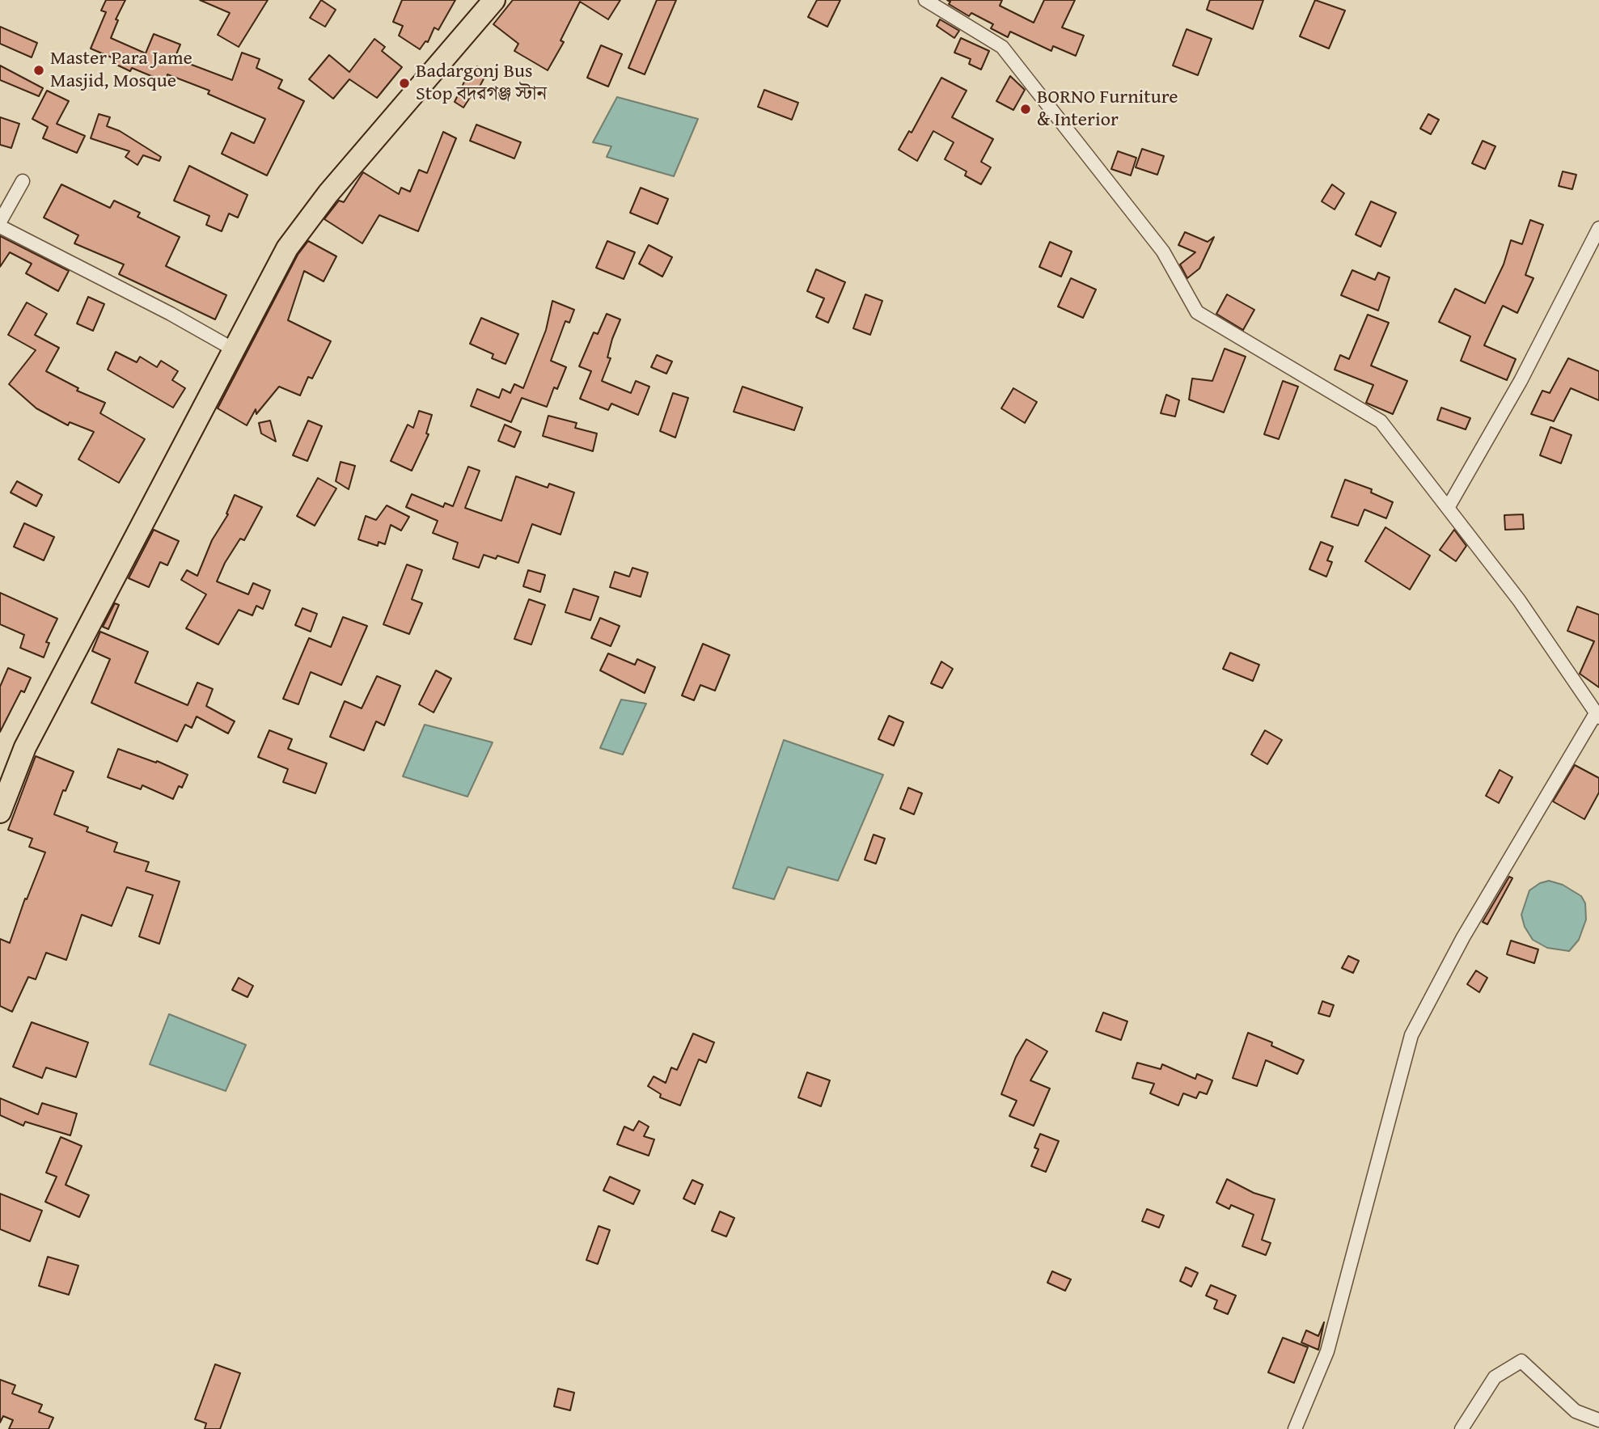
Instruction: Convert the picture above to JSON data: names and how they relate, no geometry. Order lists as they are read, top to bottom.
{
  "places": ["Master Para Jame Masjid, Mosque", "Badargonj Bus Stop বদরগঞ্জ স্টান", "BORNO Furniture & Interior"]
}
